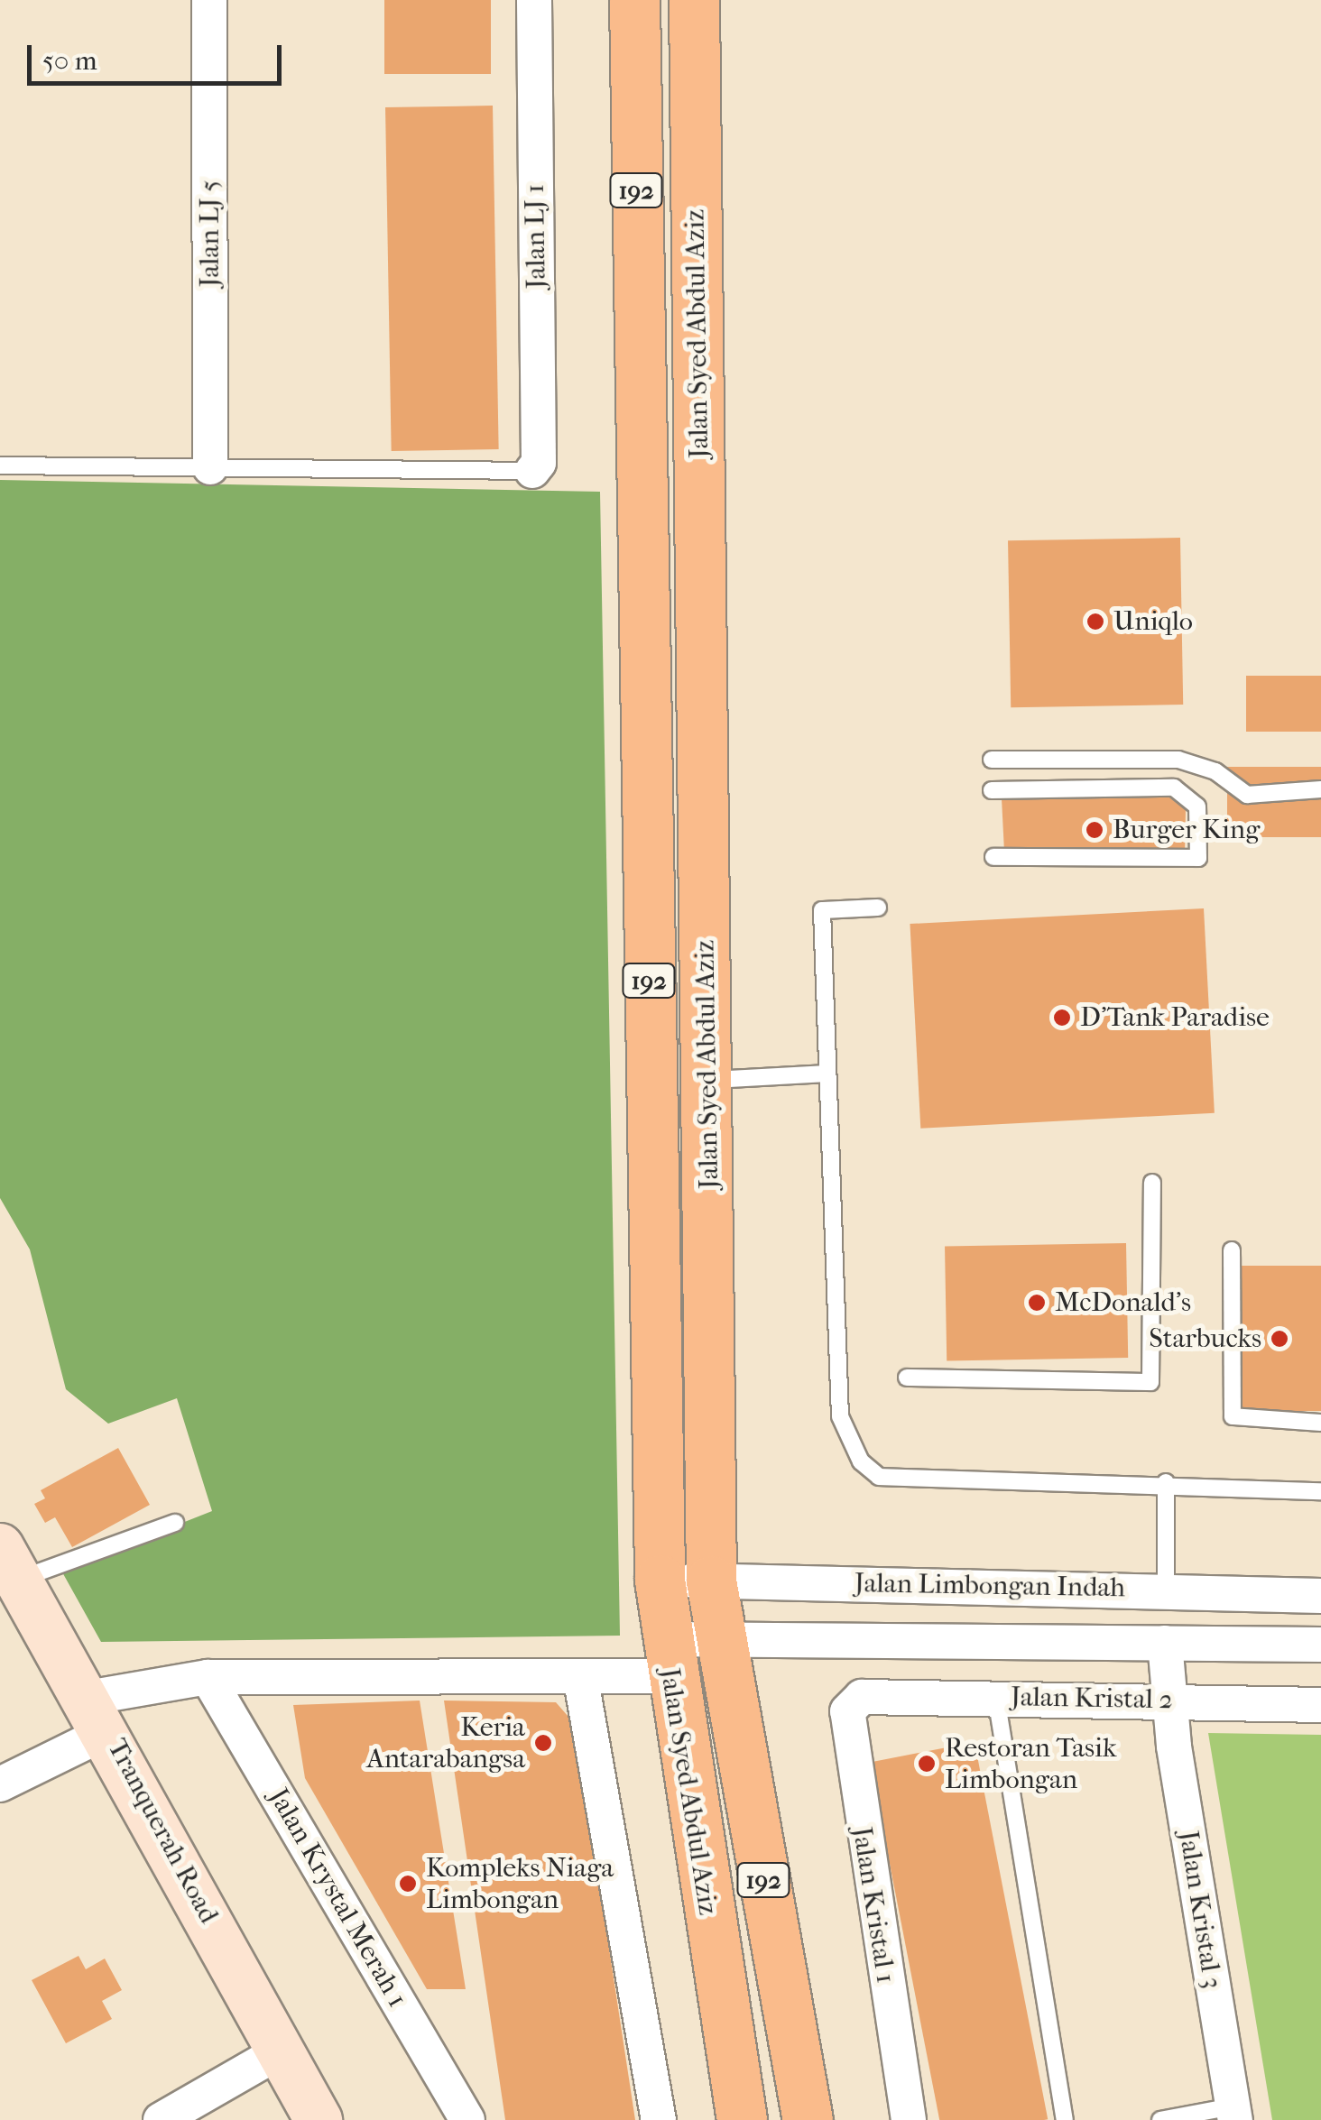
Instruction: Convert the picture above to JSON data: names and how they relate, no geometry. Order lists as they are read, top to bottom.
{
  "streets": {
    "main road": ["192", "Jalan Syed Abdul Aziz", "Tranquerah Road"],
    "street": [
      "Jalan LJ 5",
      "Jalan LJ 1",
      "Jalan Limbongan Indah",
      "Jalan Kristal 2",
      "Jalan Krystal Merah 1",
      "Jalan Kristal 1",
      "Jalan Kristal 3"
    ]
  },
  "crossings": [
    ["Jalan Syed Abdul Aziz", "Jalan Limbongan Indah"],
    ["Jalan Limbongan Indah", "Tranquerah Road"],
    ["Jalan Limbongan Indah", "Jalan Krystal Merah 1"],
    ["Jalan Limbongan Indah", "Jalan Kristal 3"],
    ["Jalan Kristal 2", "Jalan Kristal 1"],
    ["Jalan Kristal 2", "Jalan Kristal 3"]
  ],
  "places": [
    "Uniqlo",
    "Burger King",
    "D'Tank Paradise",
    "McDonald's",
    "Starbucks",
    "Keria Antarabangsa",
    "Restoran Tasik Limbongan",
    "Kompleks Niaga Limbongan"
  ],
  "scale_bar": "50 m"
}
